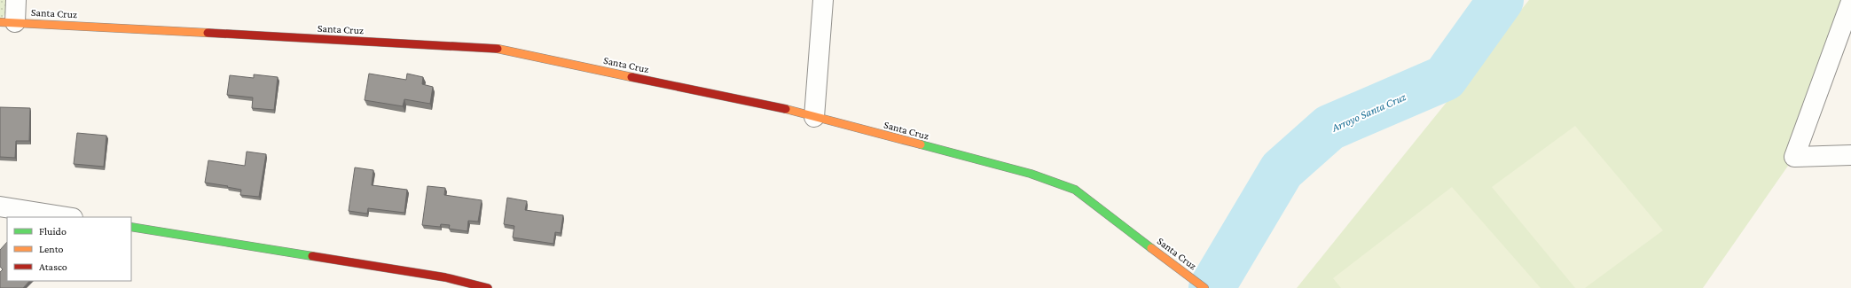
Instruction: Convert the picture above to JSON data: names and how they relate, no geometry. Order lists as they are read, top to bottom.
{
  "streets": {
    "street": ["Santa Cruz"]
  },
  "water": ["Arroyo Santa Cruz"],
  "legend": ["Fluido", "Lento", "Atasco"]
}
